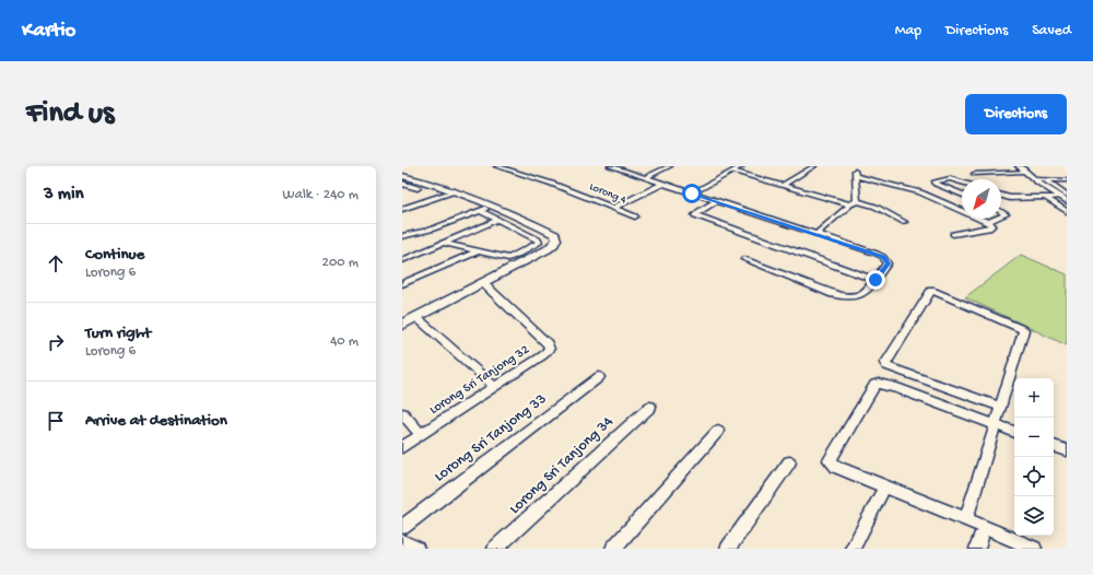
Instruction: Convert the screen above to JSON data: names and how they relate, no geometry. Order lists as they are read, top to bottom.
{
  "streets": {
    "street": [
      "Lorong 4",
      "Lorong Sri Tanjong 32",
      "Lorong Sri Tanjong 33",
      "Lorong Sri Tanjong 34"
    ]
  },
  "north": "bottom left",
  "page": {
    "header": "Kartio",
    "nav": ["Map", "Directions", "Saved"],
    "buttons": "Directions",
    "title": "Find us",
    "heading": ["3 min", "Walk · 240 m"],
    "list": [
      ["Continue", "Lorong 6", "200 m"],
      ["Turn right", "Lorong 6", "40 m"],
      "Arrive at destination"
    ],
    "map_buttons": ["+", "−"]
  }
}
